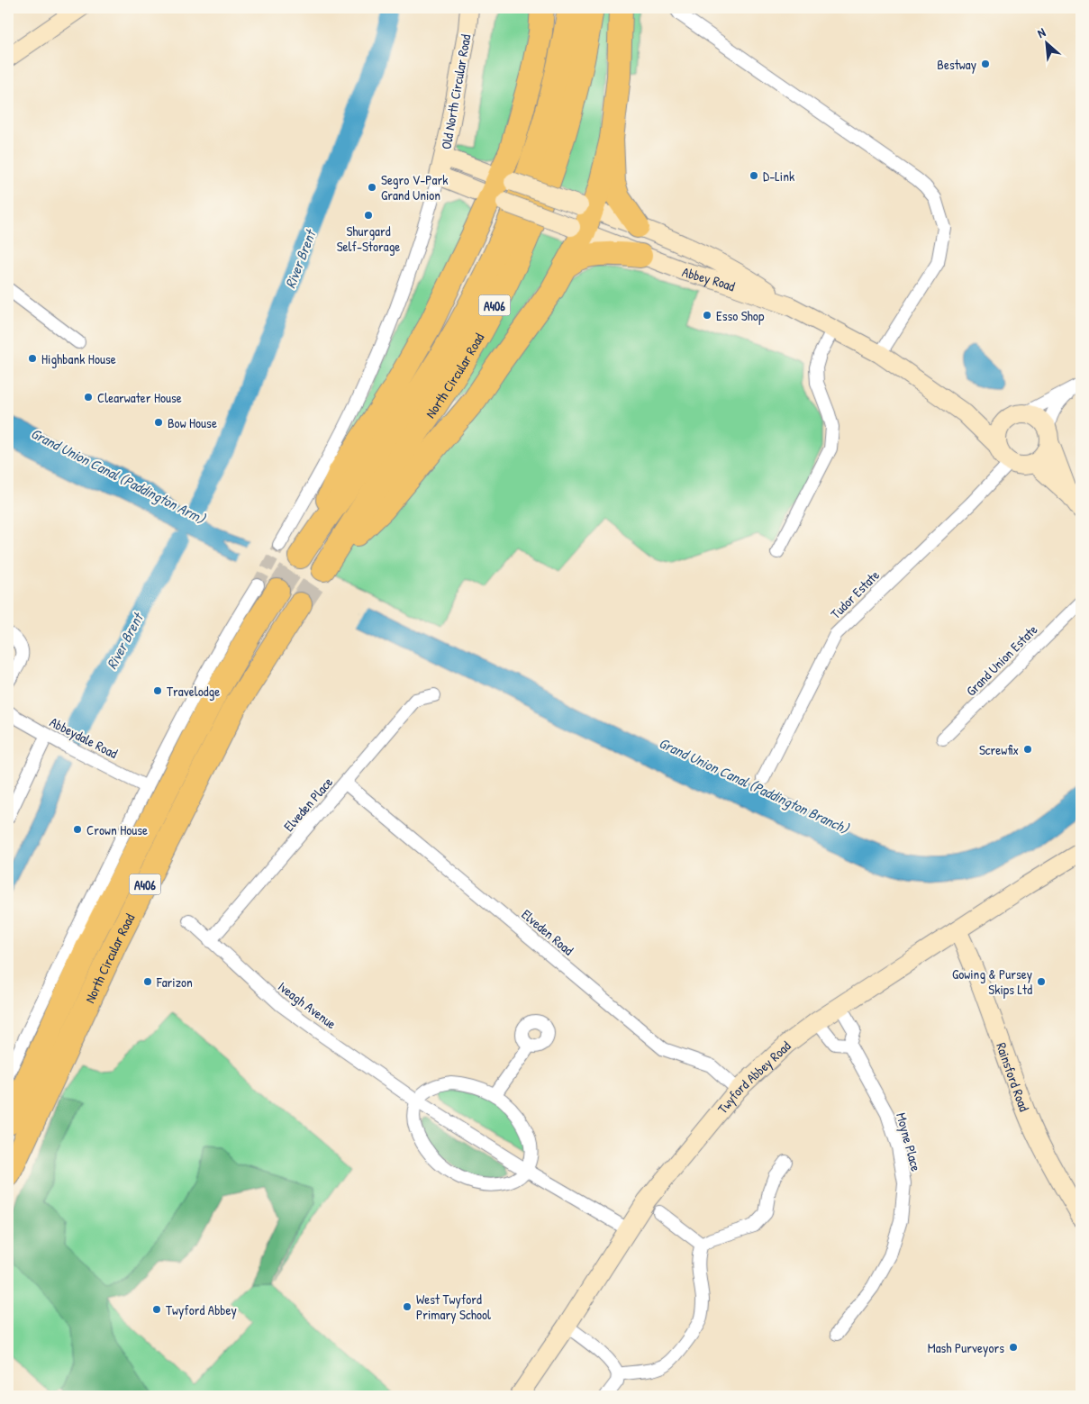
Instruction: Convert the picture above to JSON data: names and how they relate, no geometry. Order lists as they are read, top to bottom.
{
  "streets": {
    "highway": ["A406", "North Circular Road"],
    "street": [
      "Old North Circular Road",
      "Abbey Road",
      "Tudor Estate",
      "Grand Union Estate",
      "Abbeydale Road",
      "Elveden Place",
      "Elveden Road",
      "Iveagh Avenue",
      "Twyford Abbey Road",
      "Rainsford Road",
      "Moyne Place"
    ]
  },
  "crossings": [
    ["Old North Circular Road", "Abbey Road"],
    ["Abbey Road", "North Circular Road"],
    ["Abbey Road", "Tudor Estate"],
    ["Elveden Place", "Elveden Road"],
    ["Elveden Place", "Iveagh Avenue"],
    ["Elveden Road", "Twyford Abbey Road"],
    ["Iveagh Avenue", "Twyford Abbey Road"],
    ["Twyford Abbey Road", "Rainsford Road"]
  ],
  "water": ["River Brent", "Grand Union Canal (Paddington Arm)", "Grand Union Canal (Paddington Branch)"],
  "places": [
    "Bestway",
    "D-Link",
    "Segro V-Park Grand Union",
    "Shurgard Self-Storage",
    "Esso Shop",
    "Highbank House",
    "Clearwater House",
    "Bow House",
    "Travelodge",
    "Screwfix",
    "Crown House",
    "Farizon",
    "Gowing & Pursey Skips Ltd",
    "West Twyford Primary School",
    "Twyford Abbey",
    "Mash Purveyors"
  ],
  "north": "top left"
}
